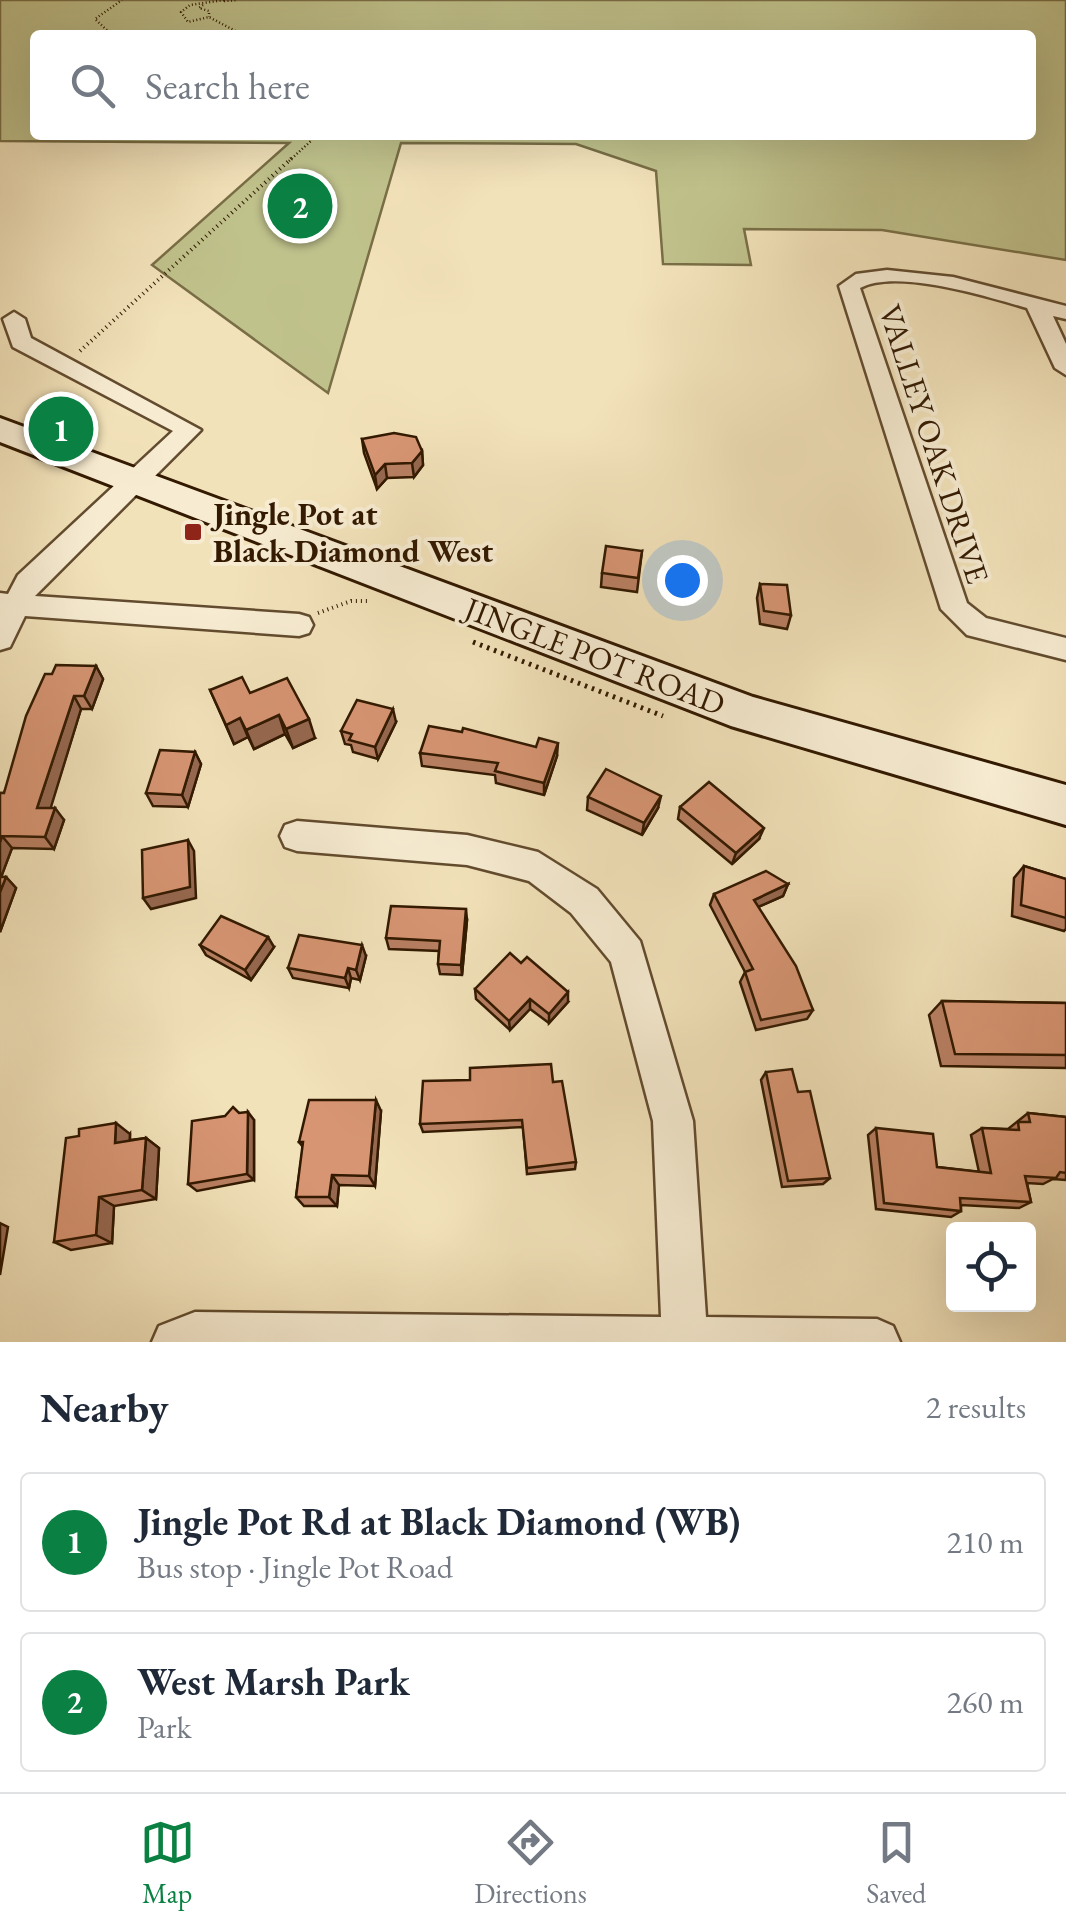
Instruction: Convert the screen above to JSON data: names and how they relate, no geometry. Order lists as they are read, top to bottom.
{
  "streets": {
    "main road": ["JINGLE POT ROAD"],
    "street": ["VALLEY OAK DRIVE"]
  },
  "places": {
    "transit": ["Jingle Pot at Black Diamond West"]
  },
  "page": {
    "search": "Search here",
    "pins": ["2", "1"],
    "heading": ["Nearby", "2 results"],
    "list": [
      {
        "mark": "1",
        "name": "Jingle Pot Rd at Black Diamond (WB)",
        "note": "Bus stop · Jingle Pot Road",
        "value": "210 m"
      },
      {
        "mark": "2",
        "name": "West Marsh Park",
        "note": "Park",
        "value": "260 m"
      }
    ],
    "nav": ["Map", "Directions", "Saved"]
  }
}
